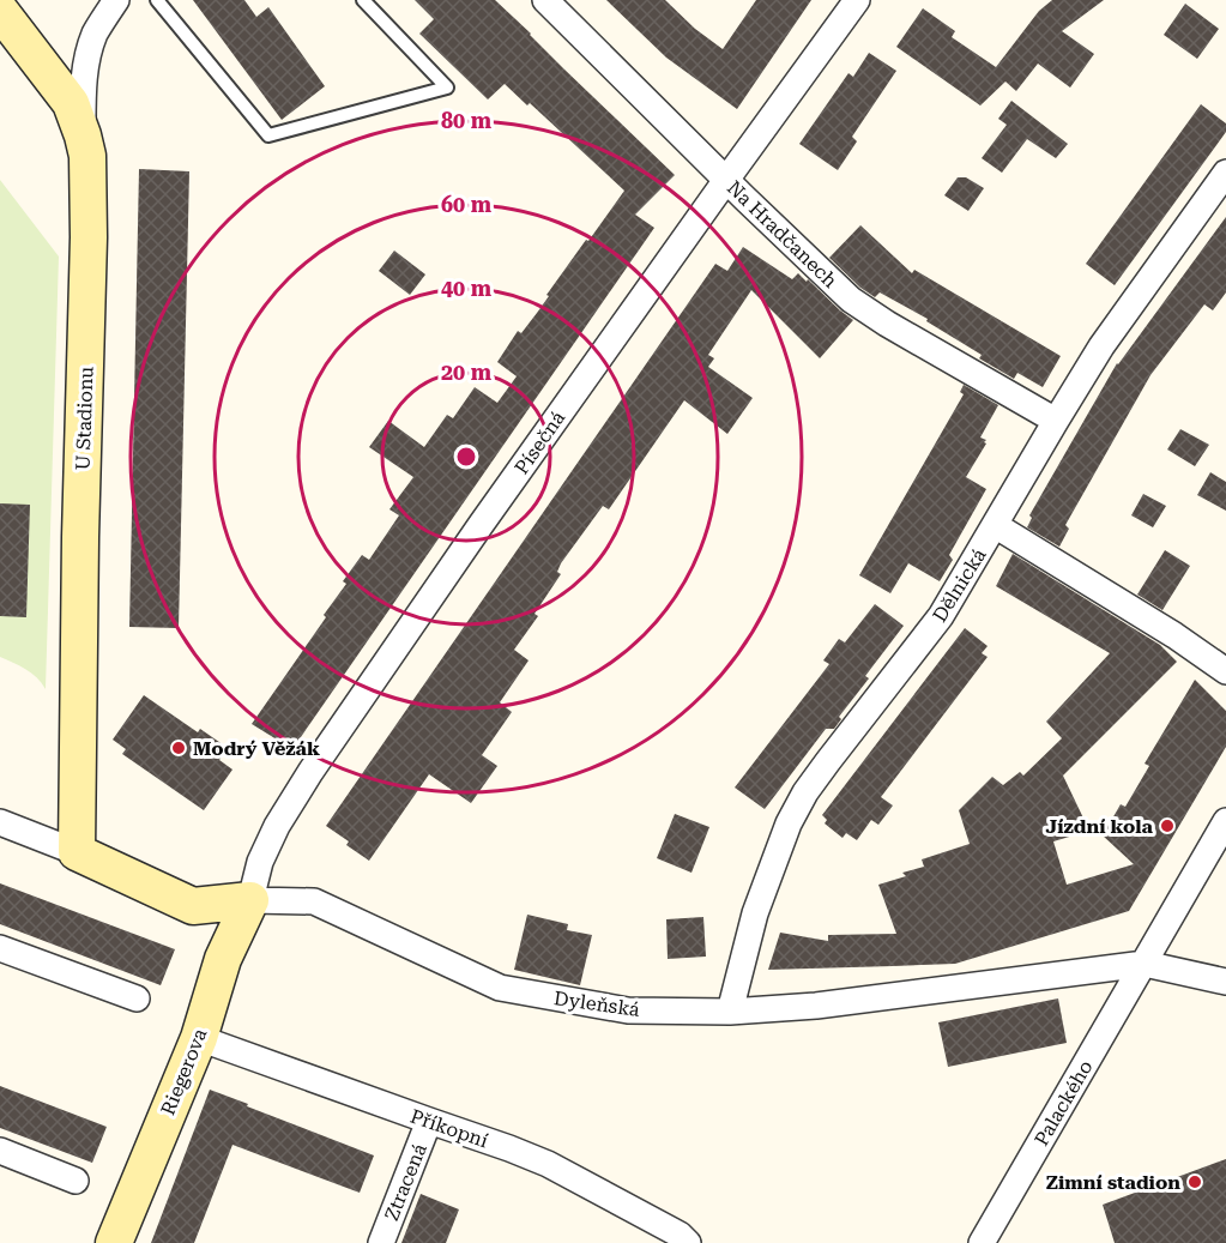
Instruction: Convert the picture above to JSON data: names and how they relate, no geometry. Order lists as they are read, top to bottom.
{
  "streets": {
    "street": [
      "Na Hradčanech",
      "U Stadionu",
      "Písečná",
      "Dělnická",
      "Dyleňská",
      "Riegerova",
      "Palackého",
      "Příkopní",
      "Ztracená"
    ]
  },
  "crossings": [
    ["Na Hradčanech", "Písečná"],
    ["Na Hradčanech", "Dělnická"],
    ["U Stadionu", "Dyleňská"],
    ["Písečná", "Dyleňská"],
    ["Písečná", "Riegerova"],
    ["Dělnická", "Dyleňská"],
    ["Dyleňská", "Riegerova"],
    ["Dyleňská", "Palackého"],
    ["Riegerova", "Příkopní"],
    ["Příkopní", "Ztracená"]
  ],
  "places": ["Modrý Věžák", "Jízdní kola", "Zimní stadion"],
  "rings": [
    "80 m",
    "60 m",
    "40 m",
    "20 m"
  ]
}
